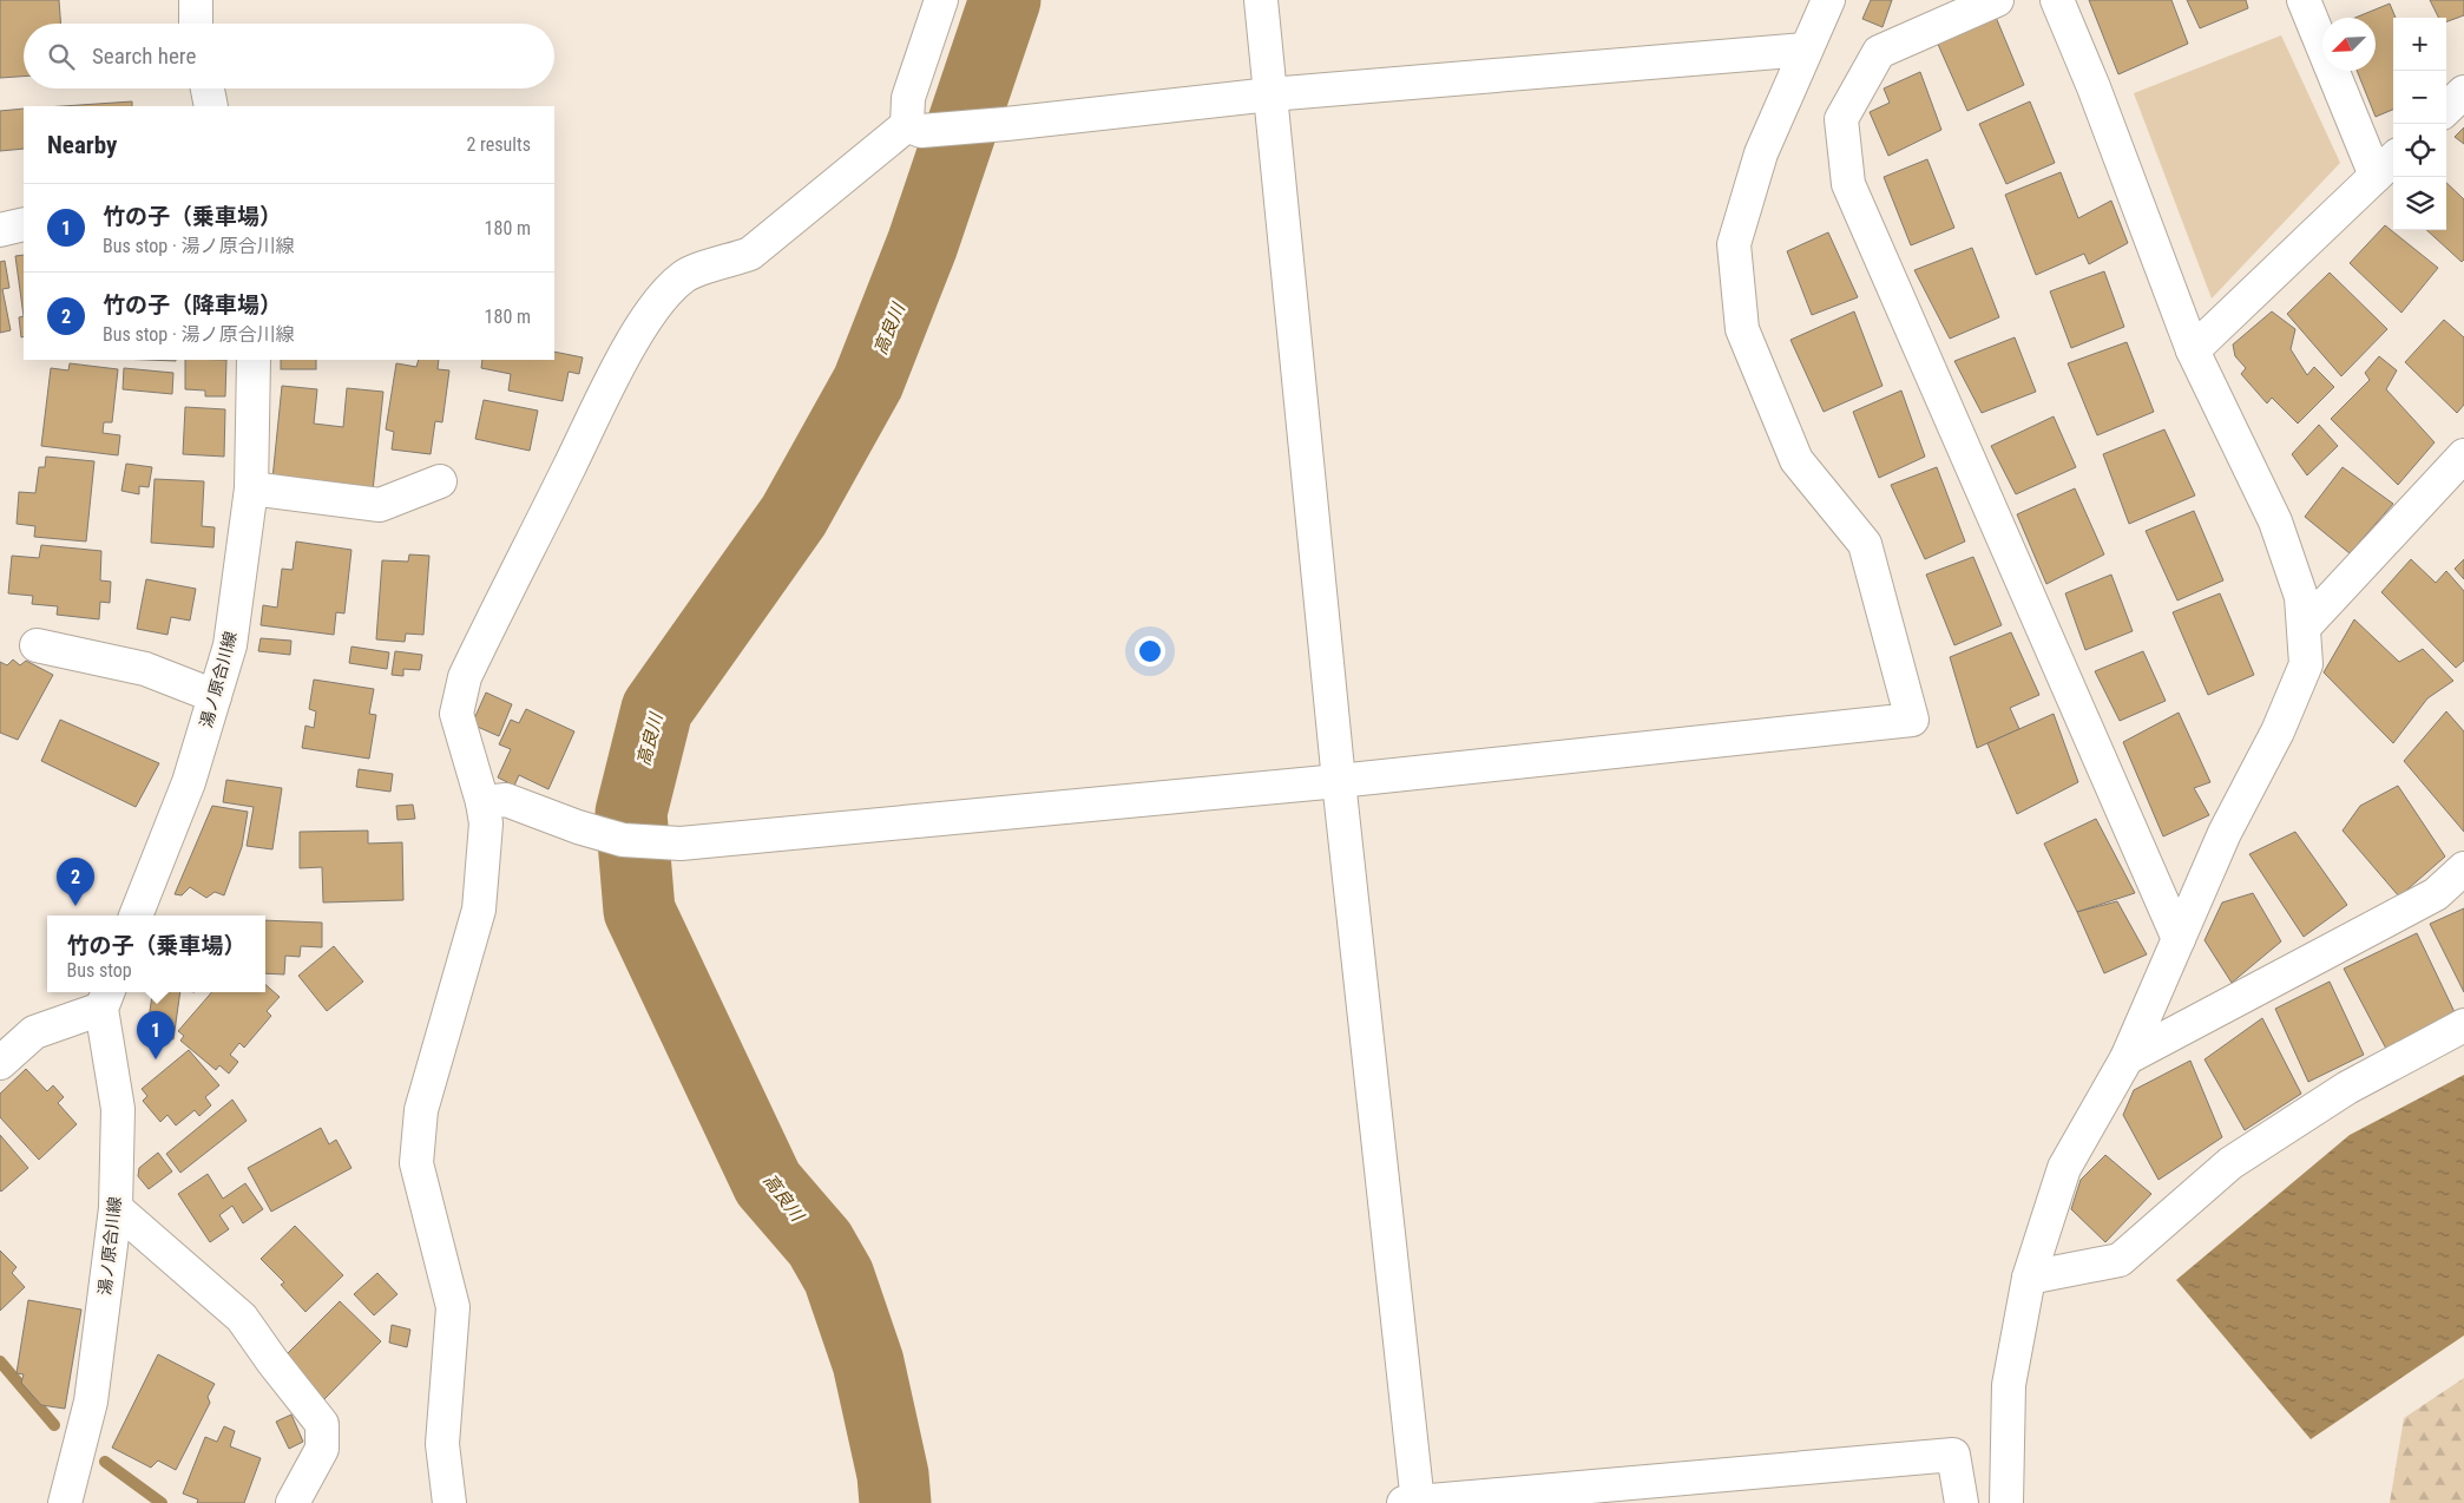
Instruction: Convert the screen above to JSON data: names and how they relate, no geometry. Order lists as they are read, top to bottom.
{
  "streets": {
    "street": ["湯ノ原合川線"]
  },
  "water": ["高良川"],
  "north": "bottom left",
  "page": {
    "map_buttons": ["+", "−"],
    "search": "Search here",
    "heading": ["Nearby", "2 results"],
    "list": [
      {
        "mark": "1",
        "name": "竹の子（乗車場）",
        "note": "Bus stop · 湯ノ原合川線",
        "value": "180 m"
      },
      {
        "mark": "2",
        "name": "竹の子（降車場）",
        "note": "Bus stop · 湯ノ原合川線",
        "value": "180 m"
      }
    ],
    "pins": ["2", "1"],
    "popup": ["竹の子（乗車場）", "Bus stop"]
  }
}
